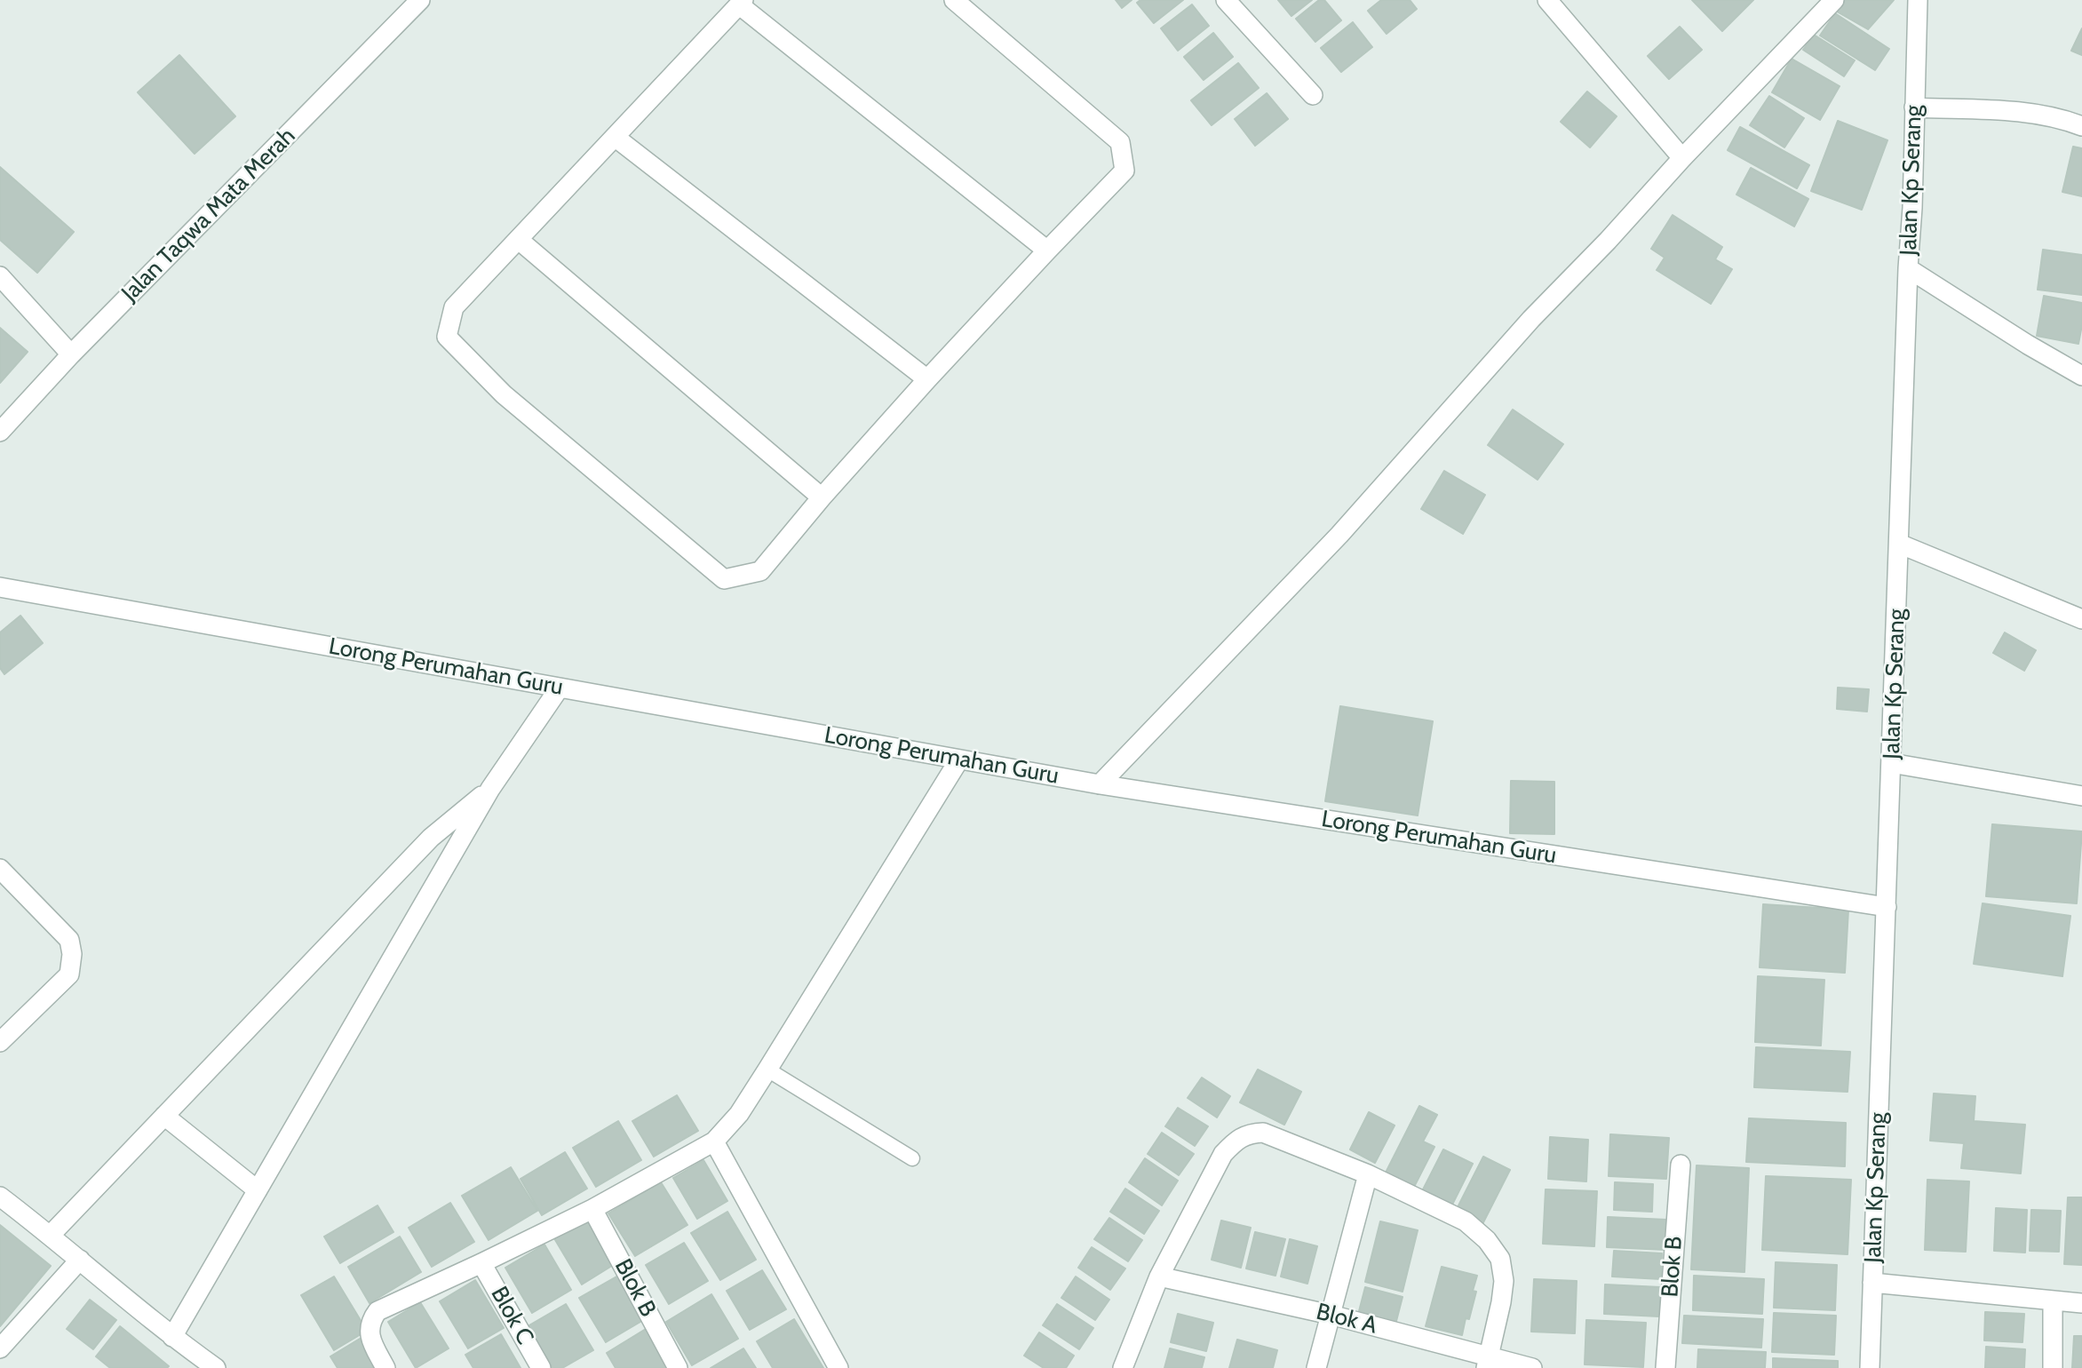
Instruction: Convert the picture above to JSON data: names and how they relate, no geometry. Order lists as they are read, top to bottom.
{
  "streets": {
    "street": [
      "Jalan Kp Serang",
      "Jalan Taqwa Mata Merah",
      "Lorong Perumahan Guru",
      "Blok B",
      "Blok C",
      "Blok A"
    ]
  },
  "crossings": [
    ["Jalan Kp Serang", "Lorong Perumahan Guru"]
  ]
}
